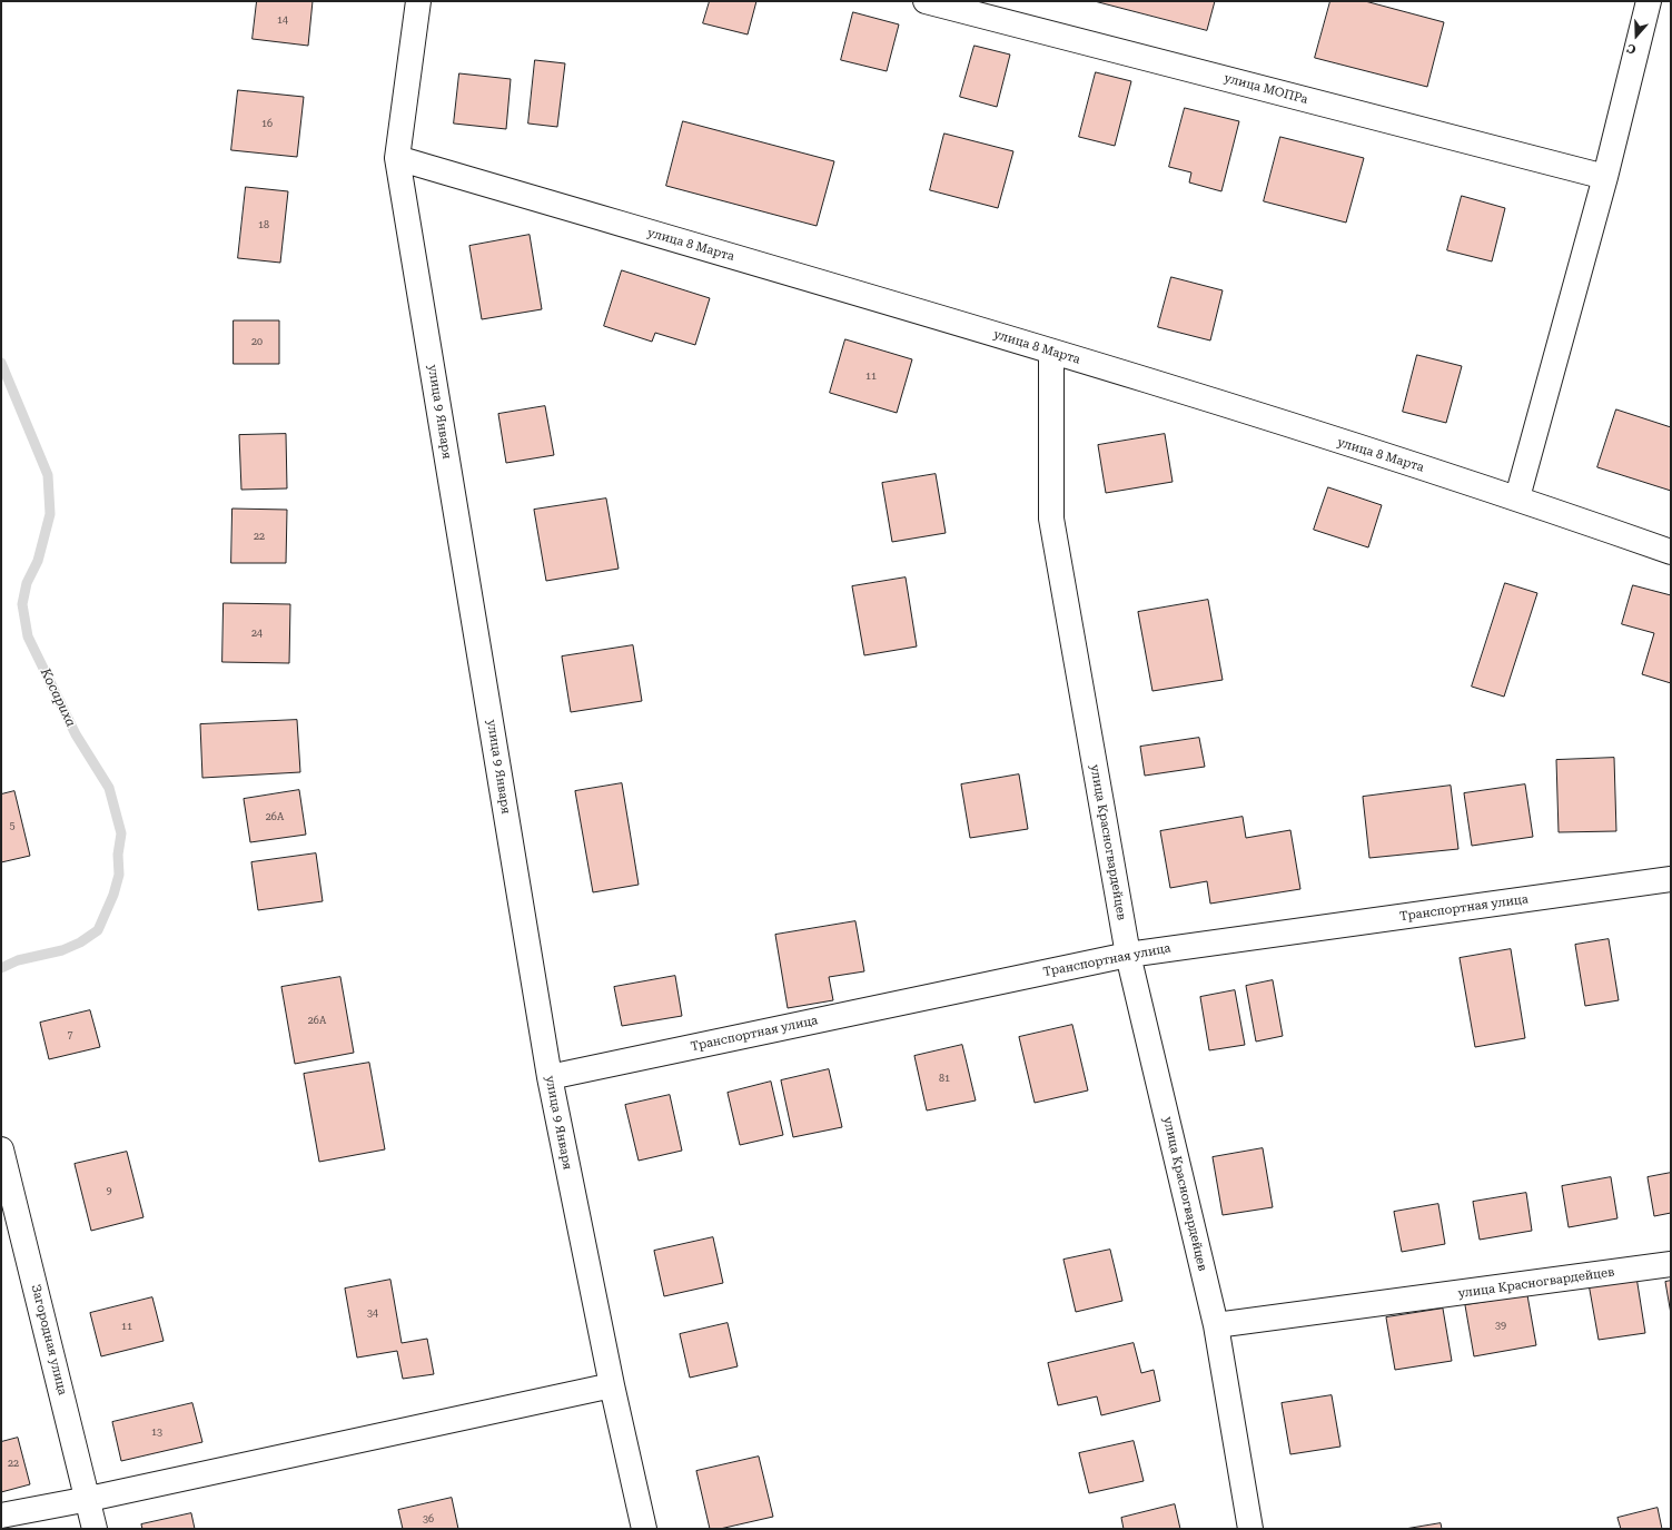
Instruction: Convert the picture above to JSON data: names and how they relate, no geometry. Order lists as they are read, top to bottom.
{
  "streets": {
    "street": [
      "улица МОПРа",
      "улица 8 Марта",
      "улица 9 Января",
      "улица Красногвардейцев",
      "Транспортная улица",
      "Загородная улица"
    ]
  },
  "crossings": [
    ["улица 8 Марта", "улица 9 Января"],
    ["улица 8 Марта", "улица Красногвардейцев"],
    ["улица 9 Января", "Транспортная улица"],
    ["улица Красногвардейцев", "Транспортная улица"]
  ],
  "water": ["Косариха"],
  "house_numbers": [
    "14",
    "16",
    "18",
    "20",
    "11",
    "22",
    "24",
    "26А",
    "5",
    "26А",
    "7",
    "81",
    "9",
    "34",
    "39",
    "11",
    "13",
    "22",
    "36"
  ],
  "north": "bottom"
}
